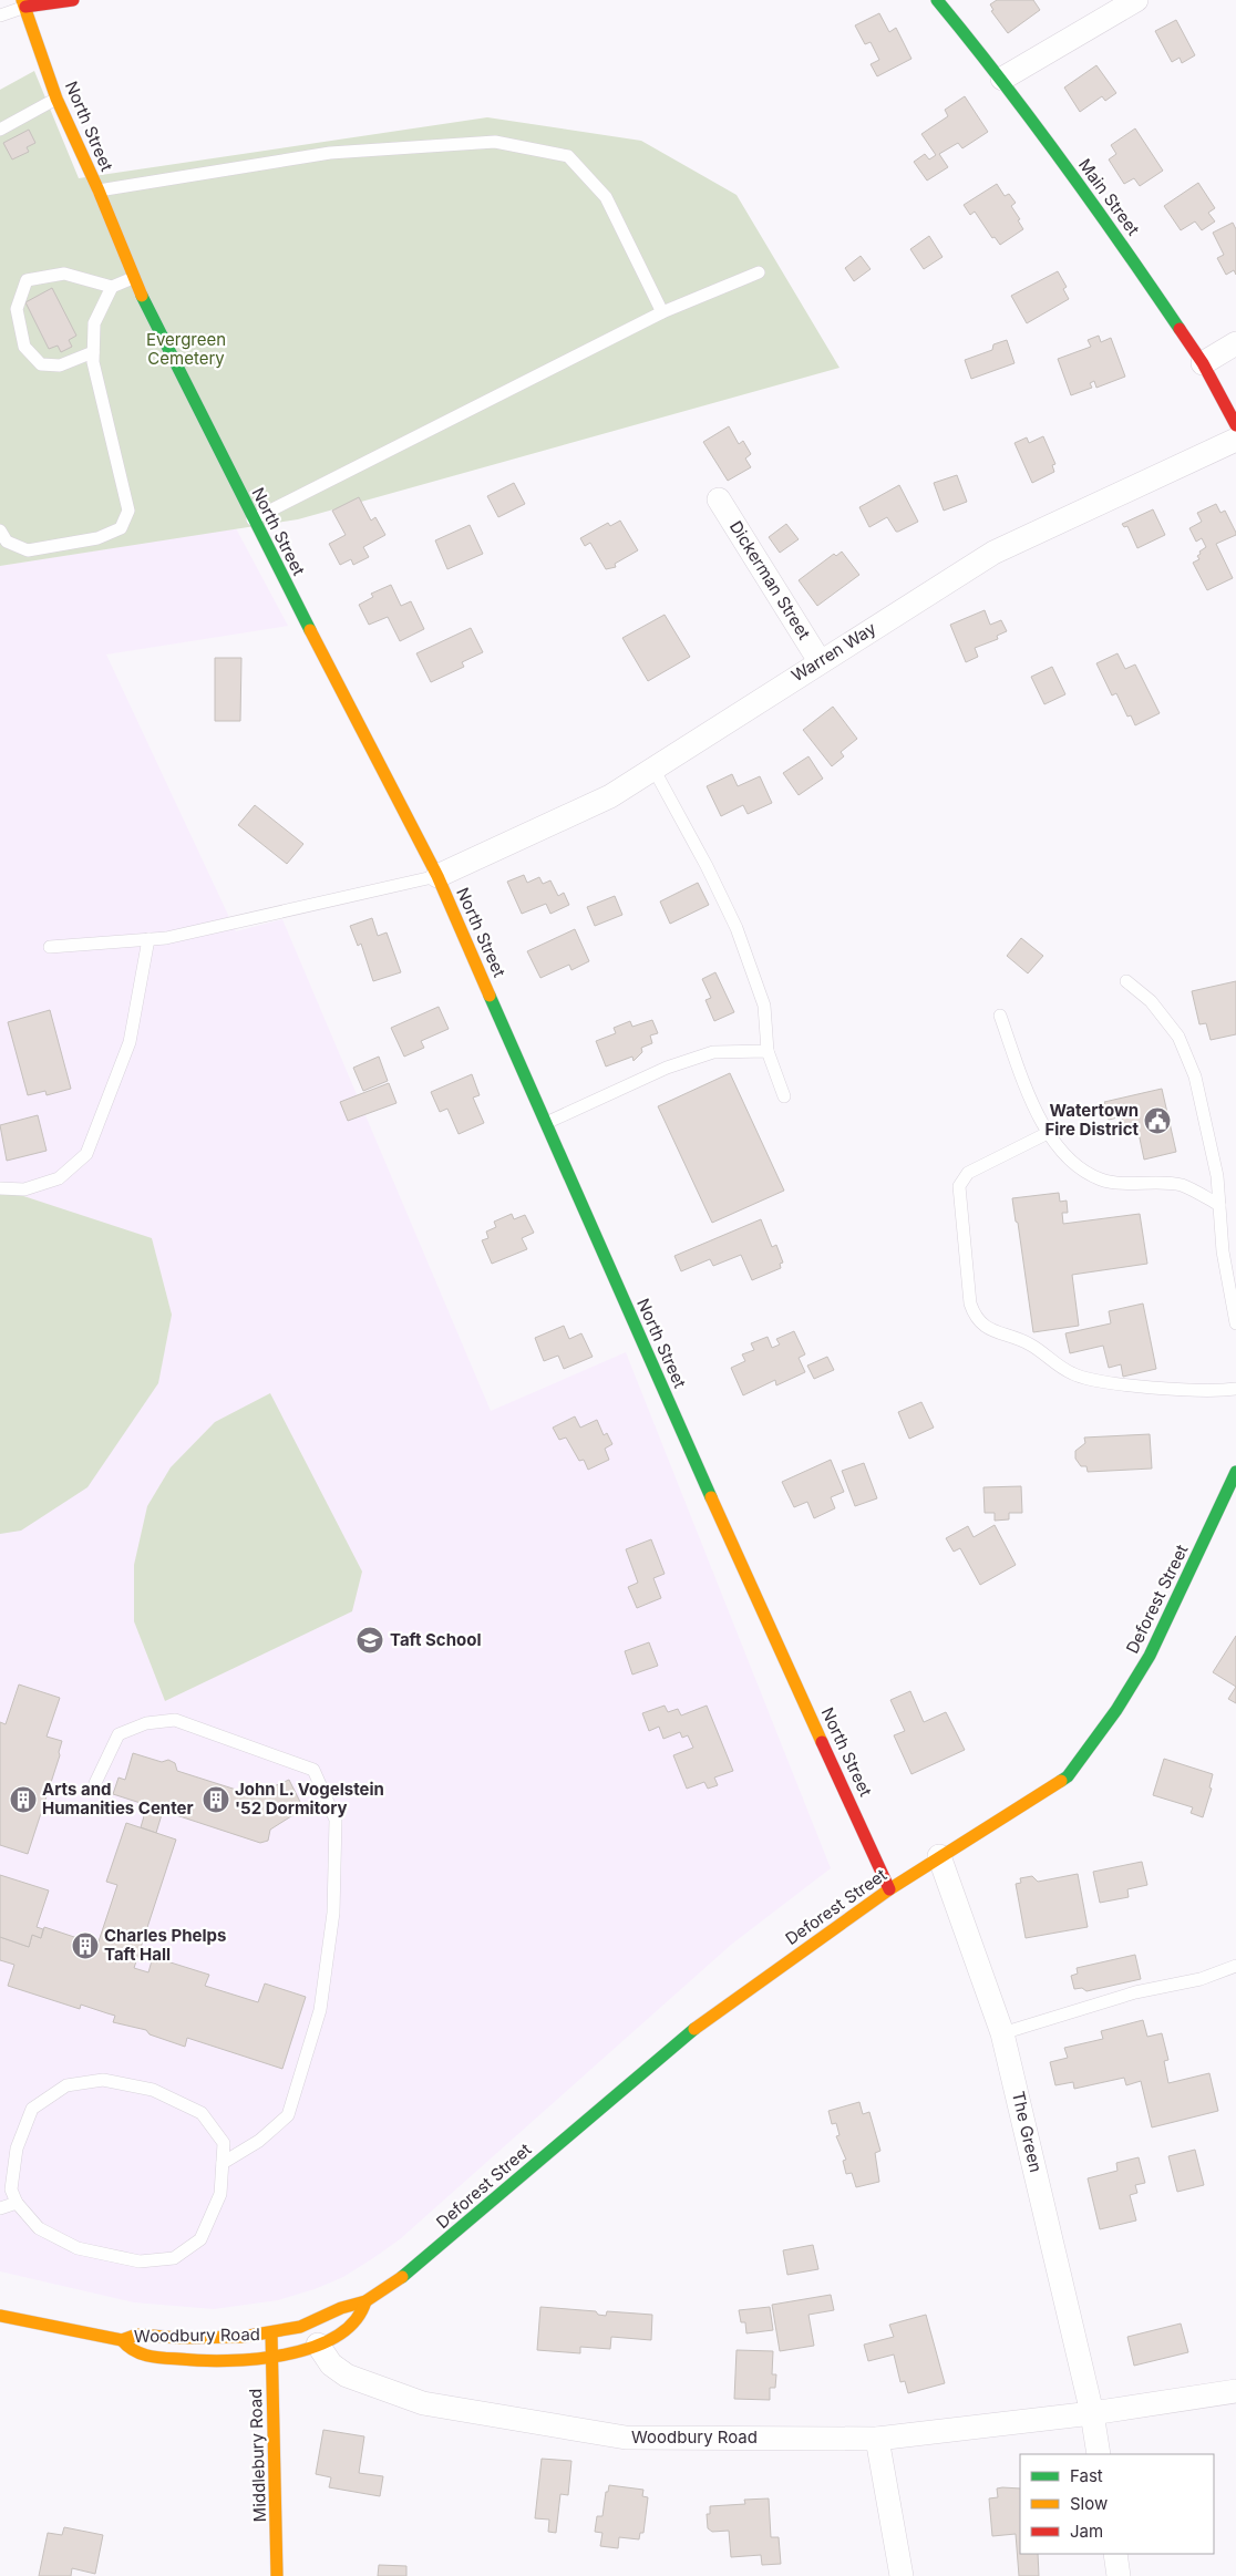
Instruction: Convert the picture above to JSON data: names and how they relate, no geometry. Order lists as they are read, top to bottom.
{
  "streets": {
    "main road": [
      "North Street",
      "Main Street",
      "Deforest Street",
      "Woodbury Road",
      "Middlebury Road"
    ],
    "street": ["Dickerman Street", "Warren Way", "The Green"]
  },
  "crossings": [
    ["North Street", "Warren Way"],
    ["North Street", "Deforest Street"],
    ["Dickerman Street", "Warren Way"],
    ["Deforest Street", "The Green"],
    ["Deforest Street", "Woodbury Road"],
    ["The Green", "Woodbury Road"],
    ["Woodbury Road", "Middlebury Road"]
  ],
  "parks": ["Evergreen Cemetery"],
  "places": {
    "public building": ["Watertown Fire District"],
    "school or university": ["Taft School"],
    "building": ["Arts and Humanities Center", "John L. Vogelstein '52 Dormitory", "Charles Phelps Taft Hall"]
  },
  "legend": ["Fast", "Slow", "Jam"]
}
